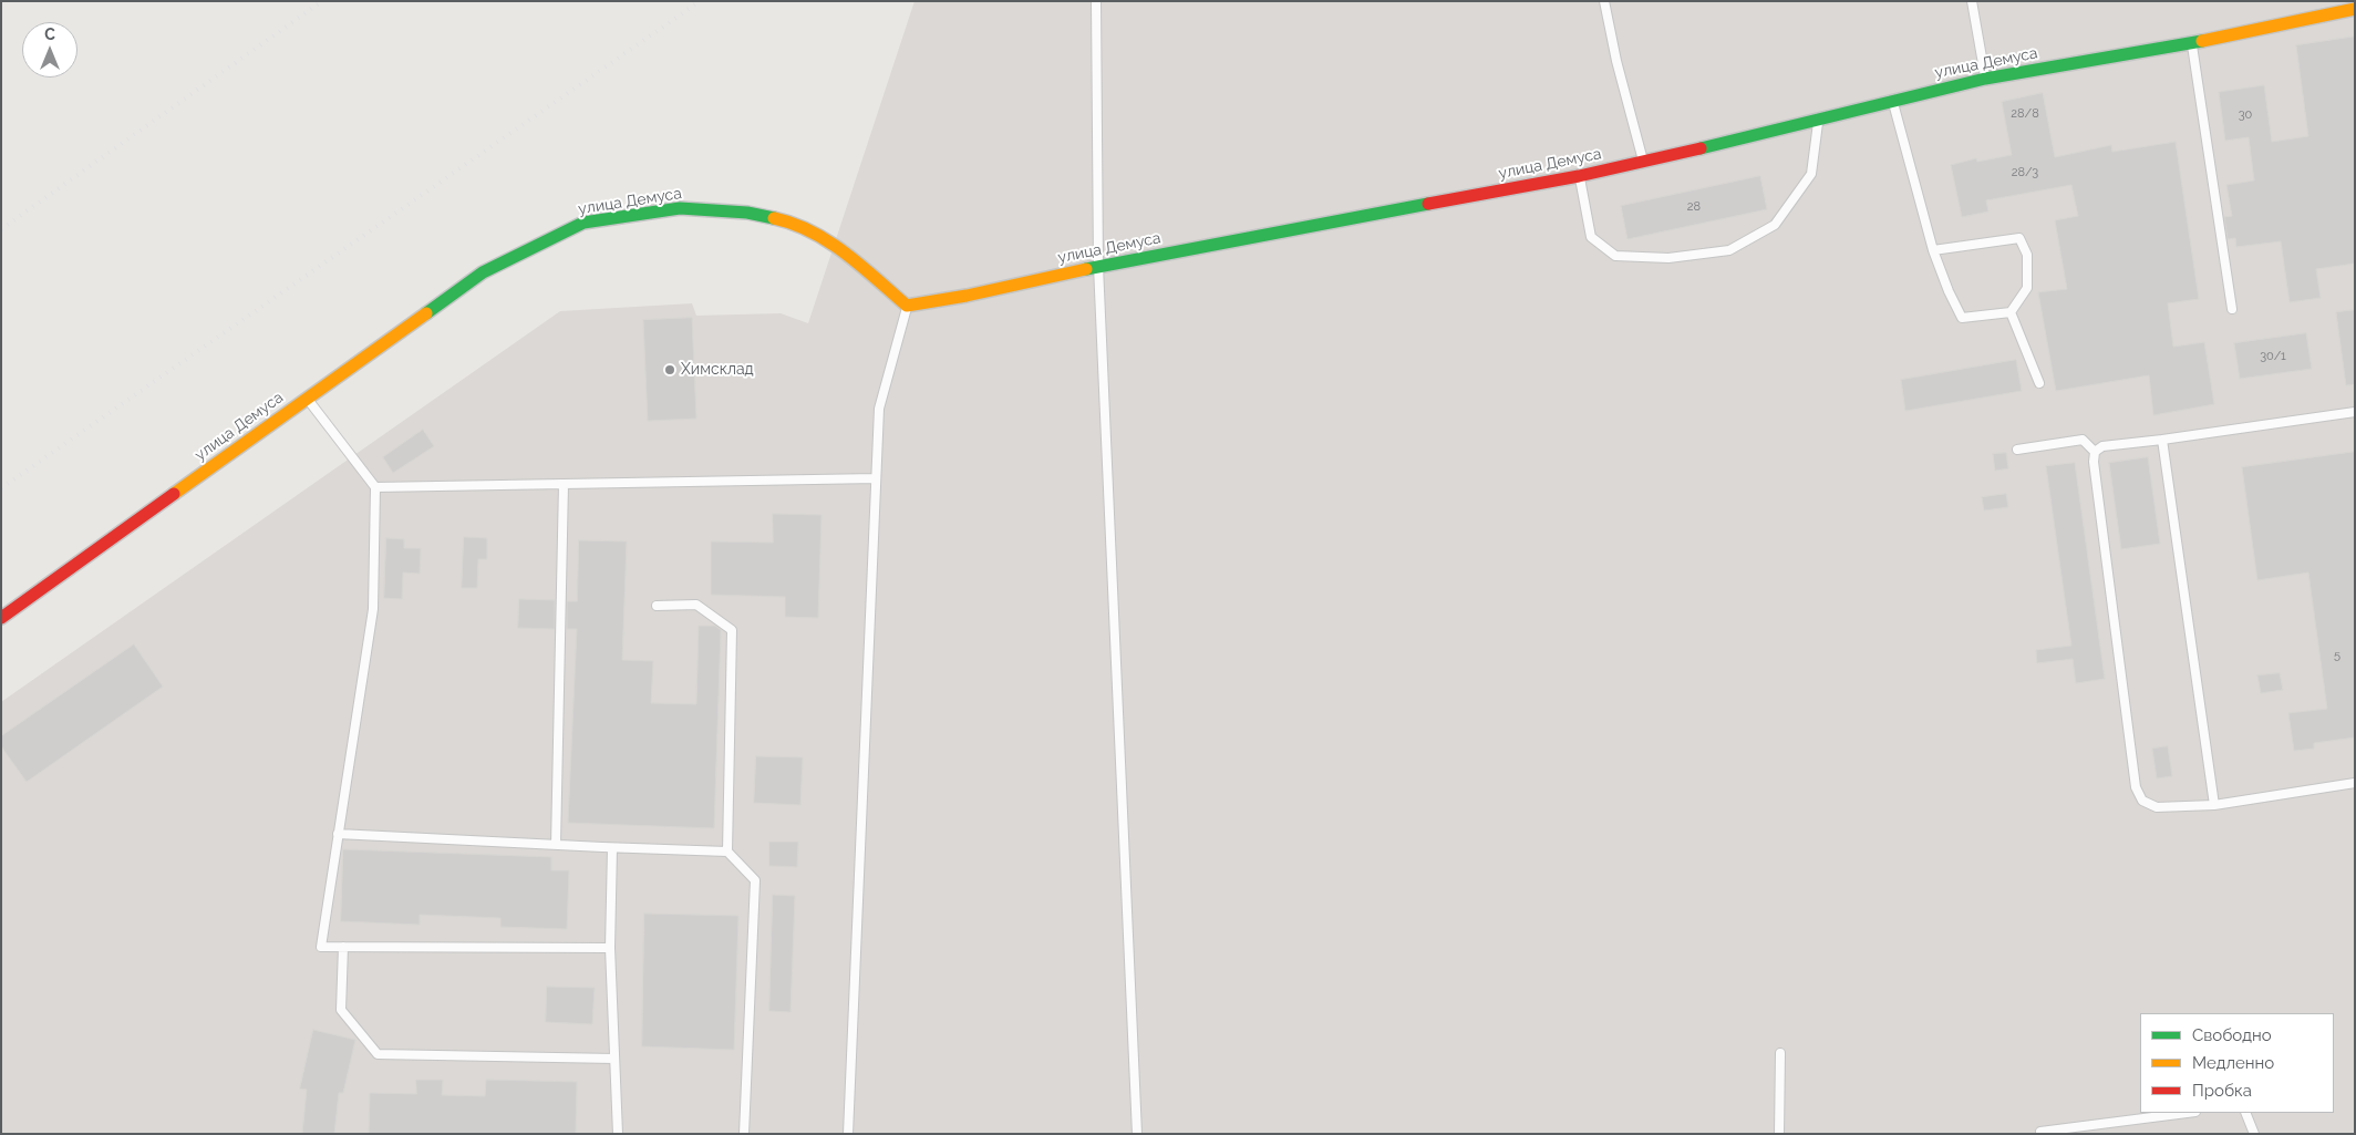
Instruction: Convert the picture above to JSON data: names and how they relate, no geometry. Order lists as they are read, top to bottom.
{
  "streets": {
    "street": ["улица Демуса"]
  },
  "places": ["Химсклад"],
  "house_numbers": [
    "28/8",
    "30",
    "28/3",
    "28",
    "30/1",
    "5"
  ],
  "legend": ["Свободно", "Медленно", "Пробка"],
  "north": "top"
}
